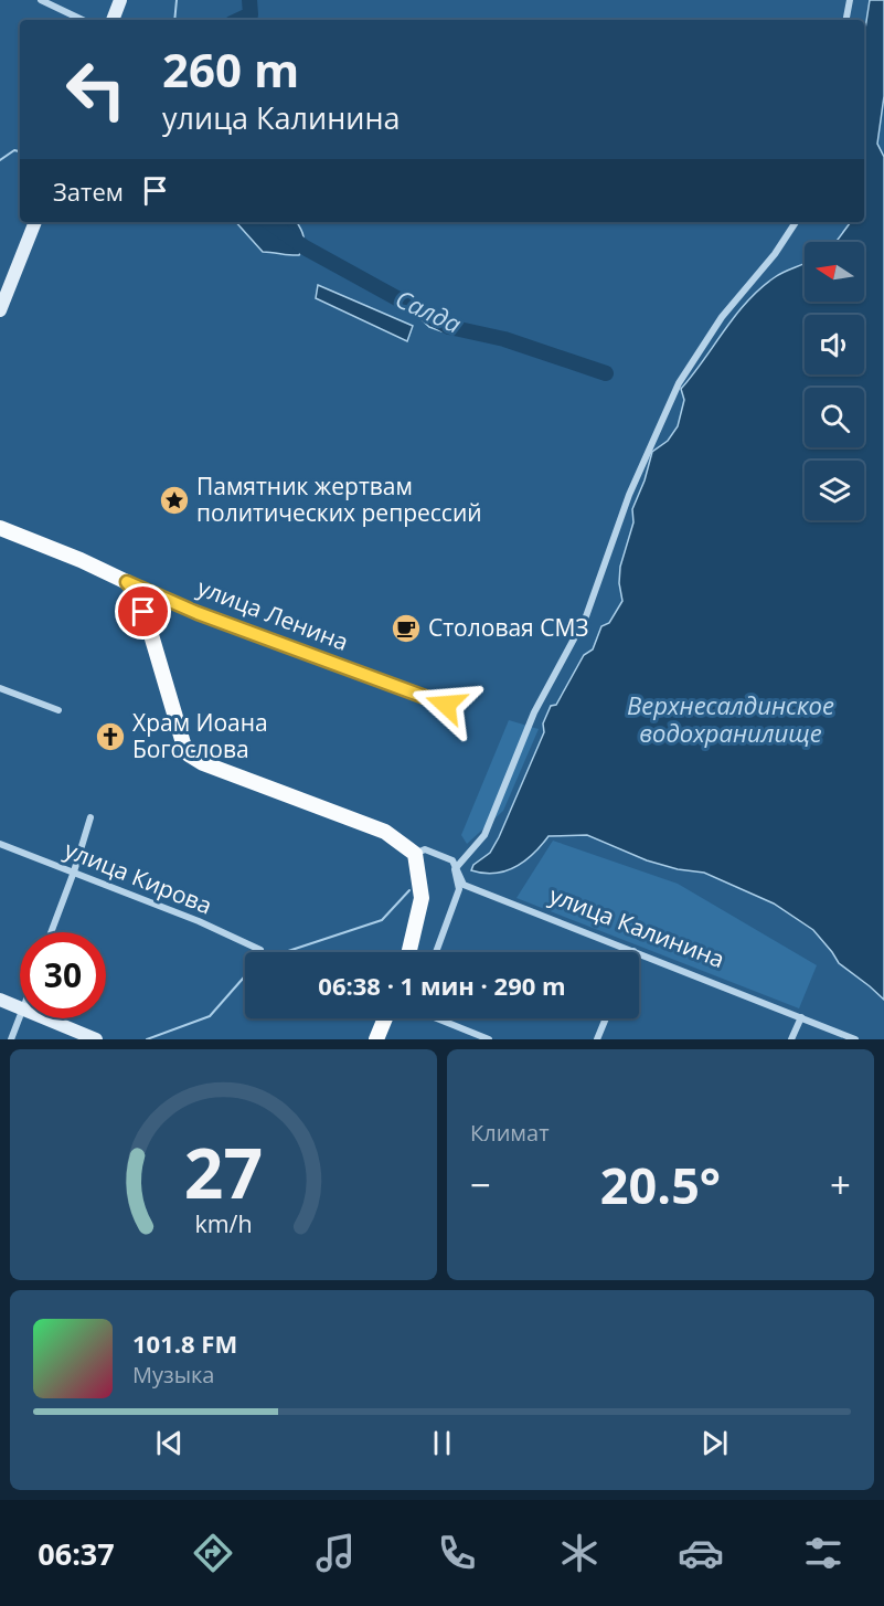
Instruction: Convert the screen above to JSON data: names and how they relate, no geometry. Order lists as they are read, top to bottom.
{
  "streets": {
    "main road": ["улица Ленина"],
    "street": ["улица Кирова", "улица Калинина"]
  },
  "water": ["Салда", "Верхнесалдинское водохранилище"],
  "places": {
    "place": ["Памятник жертвам политических репрессий"],
    "cafe": ["Столовая СМЗ"],
    "church": ["Храм Иоана Богослова"]
  },
  "north": "left",
  "page": {
    "turn": ["260 m", "улица Калинина"],
    "then": "Затем",
    "limit": "30",
    "trip": "06:38 · 1 мин · 290 m",
    "tile": "Климат",
    "heat": ["−", "20.5°", "+"],
    "song": ["101.8 FM", "Музыка"],
    "tabs": "06:37",
    "gauge": ["27", "km/h"]
  }
}
